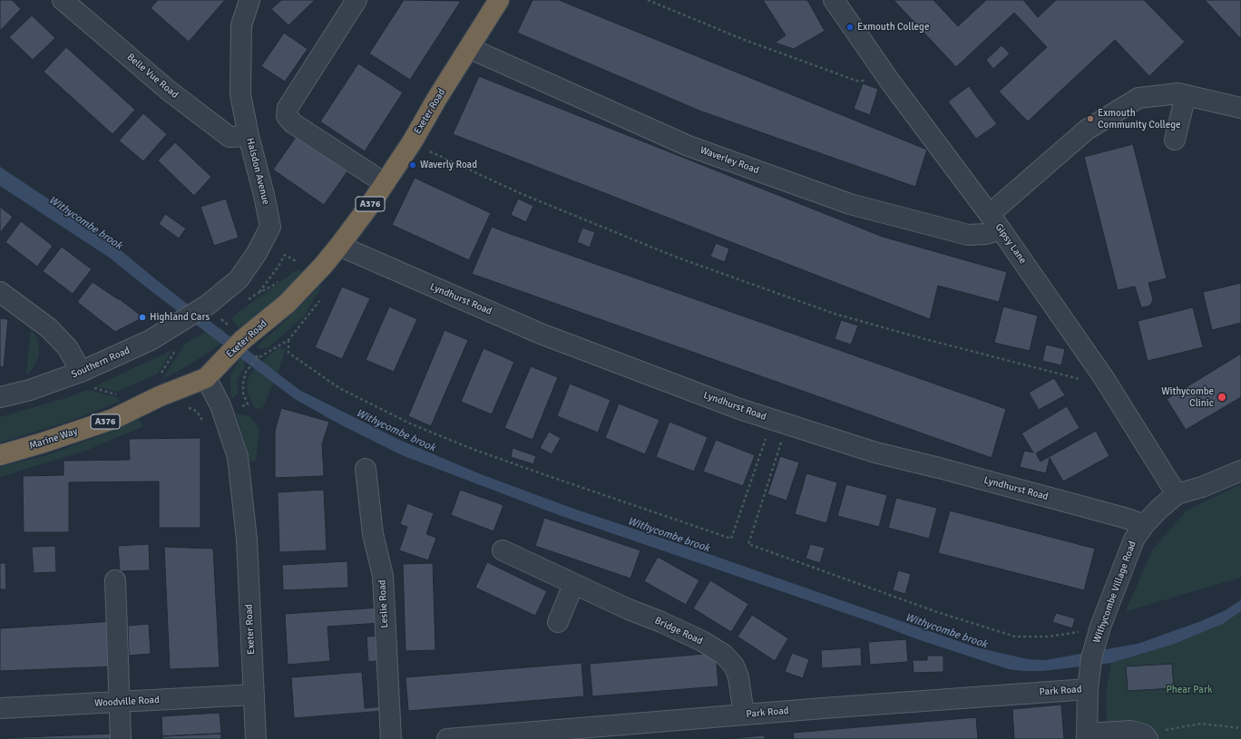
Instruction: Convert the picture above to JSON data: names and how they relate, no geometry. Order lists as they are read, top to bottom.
{
  "streets": {
    "highway": ["Exeter Road", "A376", "Marine Way"],
    "street": [
      "Belle Vue Road",
      "Waverley Road",
      "Halsdon Avenue",
      "Gipsy Lane",
      "Lyndhurst Road",
      "Southern Road",
      "Withycombe Village Road",
      "Leslie Road",
      "Bridge Road",
      "Park Road",
      "Woodville Road"
    ]
  },
  "crossings": [
    ["Belle Vue Road", "Halsdon Avenue"],
    ["Exeter Road", "Waverley Road"],
    ["Exeter Road", "Lyndhurst Road"],
    ["Exeter Road", "Marine Way"],
    ["Exeter Road", "Woodville Road"],
    ["Waverley Road", "Gipsy Lane"],
    ["Halsdon Avenue", "Southern Road"],
    ["Gipsy Lane", "Withycombe Village Road"],
    ["Lyndhurst Road", "Withycombe Village Road"],
    ["Withycombe Village Road", "Park Road"],
    ["Bridge Road", "Park Road"]
  ],
  "water": ["Withycombe brook"],
  "parks": ["Phear Park"],
  "places": [
    "Exmouth College",
    "Exmouth Community College",
    "Waverly Road",
    "Highland Cars",
    "Withycombe Clinic"
  ]
}
